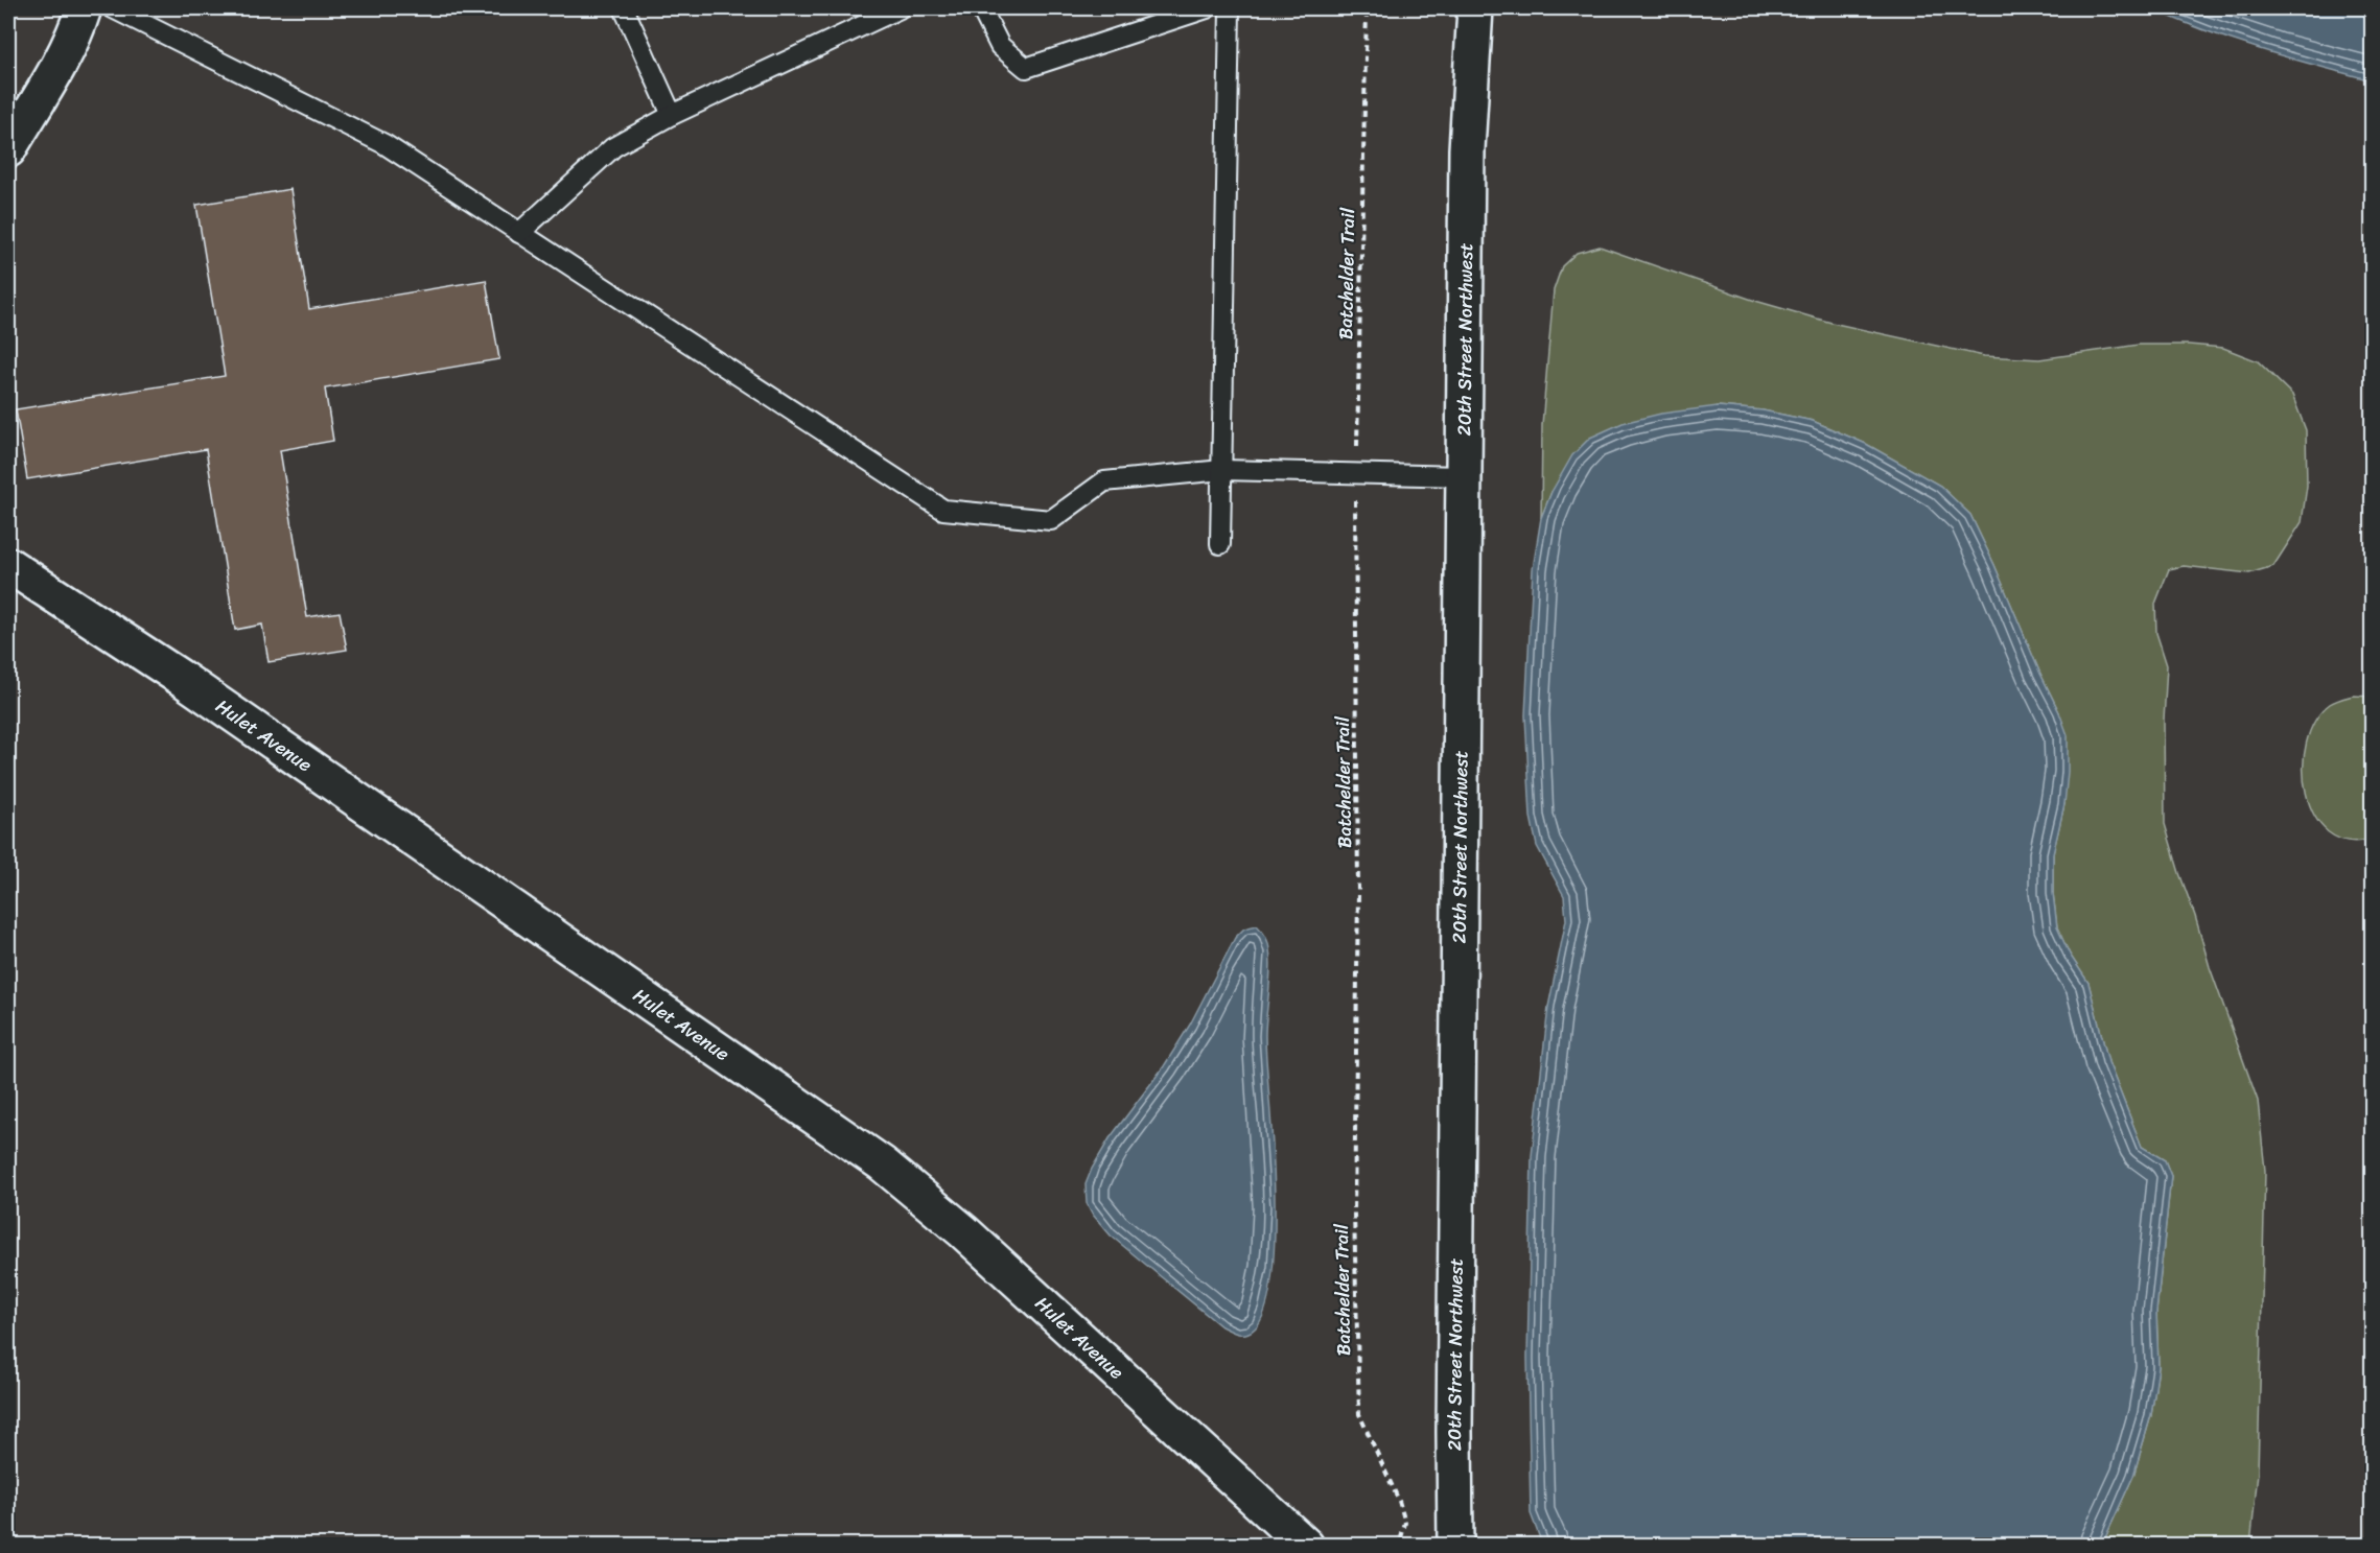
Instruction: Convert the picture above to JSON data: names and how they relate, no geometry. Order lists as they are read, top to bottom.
{
  "streets": {
    "main road": ["20th Street Northwest", "Hulet Avenue"],
    "path": ["Batchelder Trail"]
  }
}
